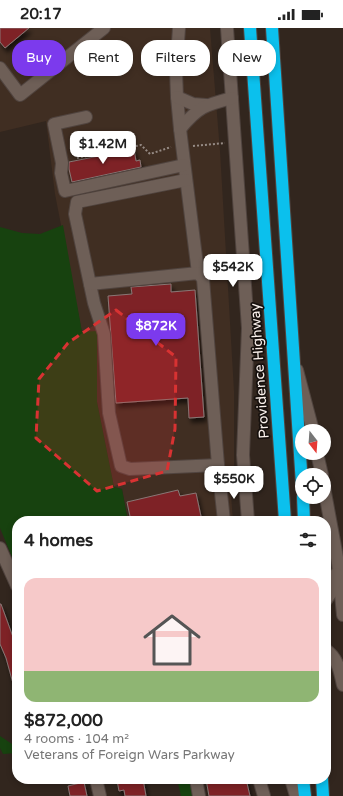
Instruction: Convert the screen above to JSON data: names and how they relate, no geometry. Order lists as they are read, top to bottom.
{
  "streets": {
    "highway": ["Providence Highway"]
  },
  "north": "bottom",
  "page": {
    "status": "20:17",
    "chip": [
      "Buy",
      "Rent",
      "Filters",
      "New"
    ],
    "price": [
      "$1.42M",
      "$542K",
      "$872K",
      "$550K"
    ],
    "heading": "4 homes",
    "list": [
      {
        "name": "$872,000",
        "note": "4 rooms · 104 m² · Veterans of Foreign Wars Parkway"
      }
    ]
  }
}
